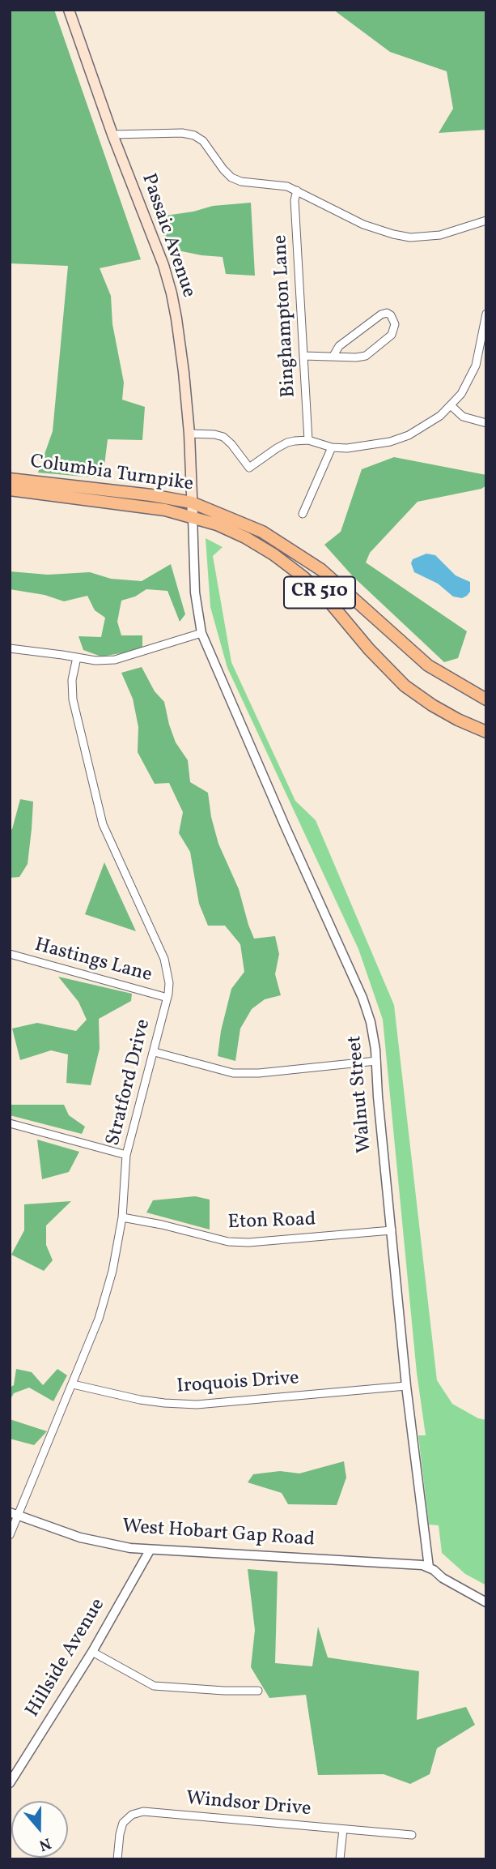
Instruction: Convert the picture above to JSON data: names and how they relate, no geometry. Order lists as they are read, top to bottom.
{
  "streets": {
    "main road": ["Passaic Avenue", "Columbia Turnpike", "CR 510"],
    "street": [
      "Binghampton Lane",
      "Hastings Lane",
      "Stratford Drive",
      "Walnut Street",
      "Eton Road",
      "Iroquois Drive",
      "West Hobart Gap Road",
      "Hillside Avenue",
      "Windsor Drive"
    ]
  },
  "crossings": [
    ["Passaic Avenue", "Columbia Turnpike"],
    ["Passaic Avenue", "Walnut Street"],
    ["Columbia Turnpike", "Walnut Street"],
    ["Hastings Lane", "Stratford Drive"],
    ["Stratford Drive", "Eton Road"],
    ["Stratford Drive", "Iroquois Drive"],
    ["Stratford Drive", "West Hobart Gap Road"],
    ["Walnut Street", "Eton Road"],
    ["Walnut Street", "Iroquois Drive"],
    ["Walnut Street", "West Hobart Gap Road"],
    ["West Hobart Gap Road", "Hillside Avenue"]
  ],
  "north": "bottom"
}
